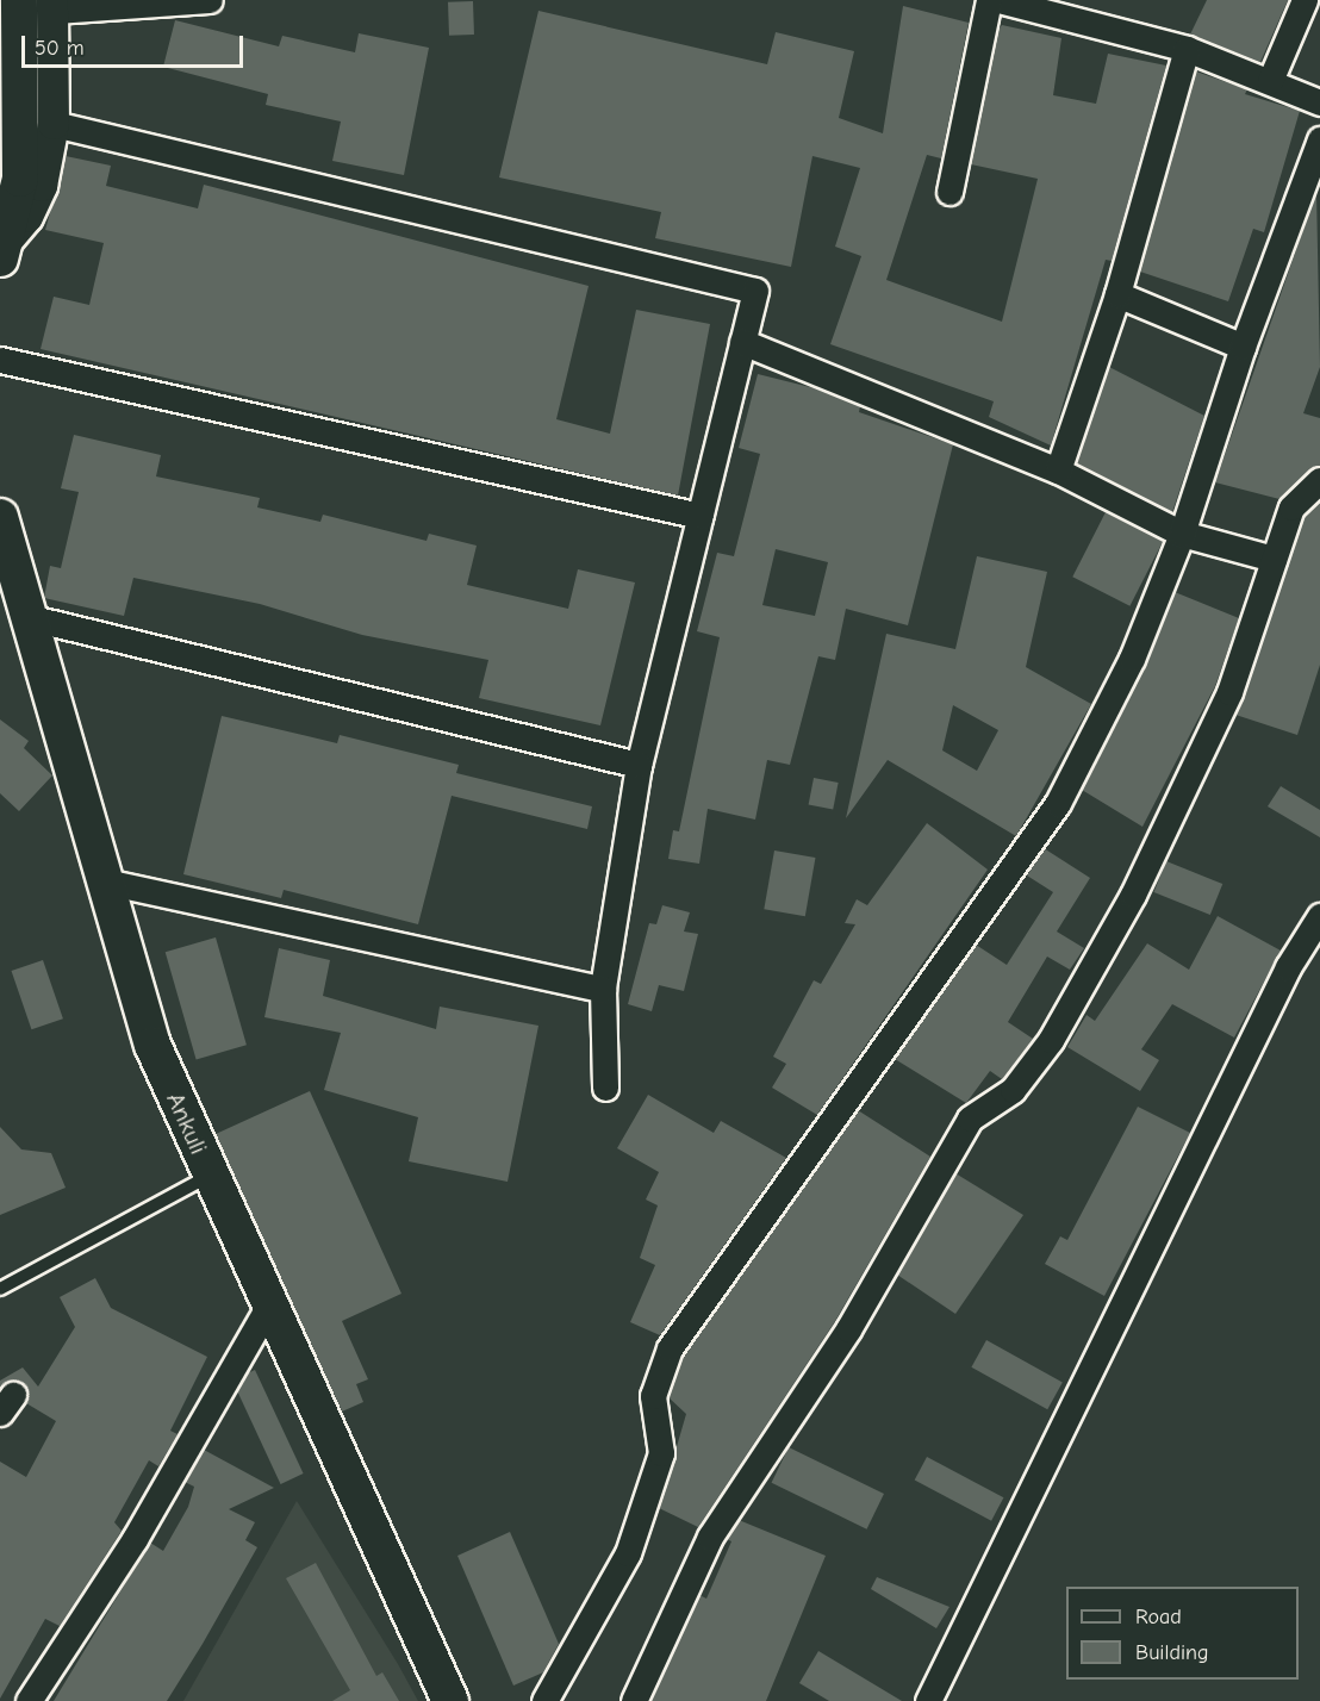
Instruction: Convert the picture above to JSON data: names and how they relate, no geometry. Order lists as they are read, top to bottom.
{
  "streets": {
    "main road": ["Ankuli"]
  },
  "legend": ["Road", "Building"],
  "scale_bar": "50 m"
}
